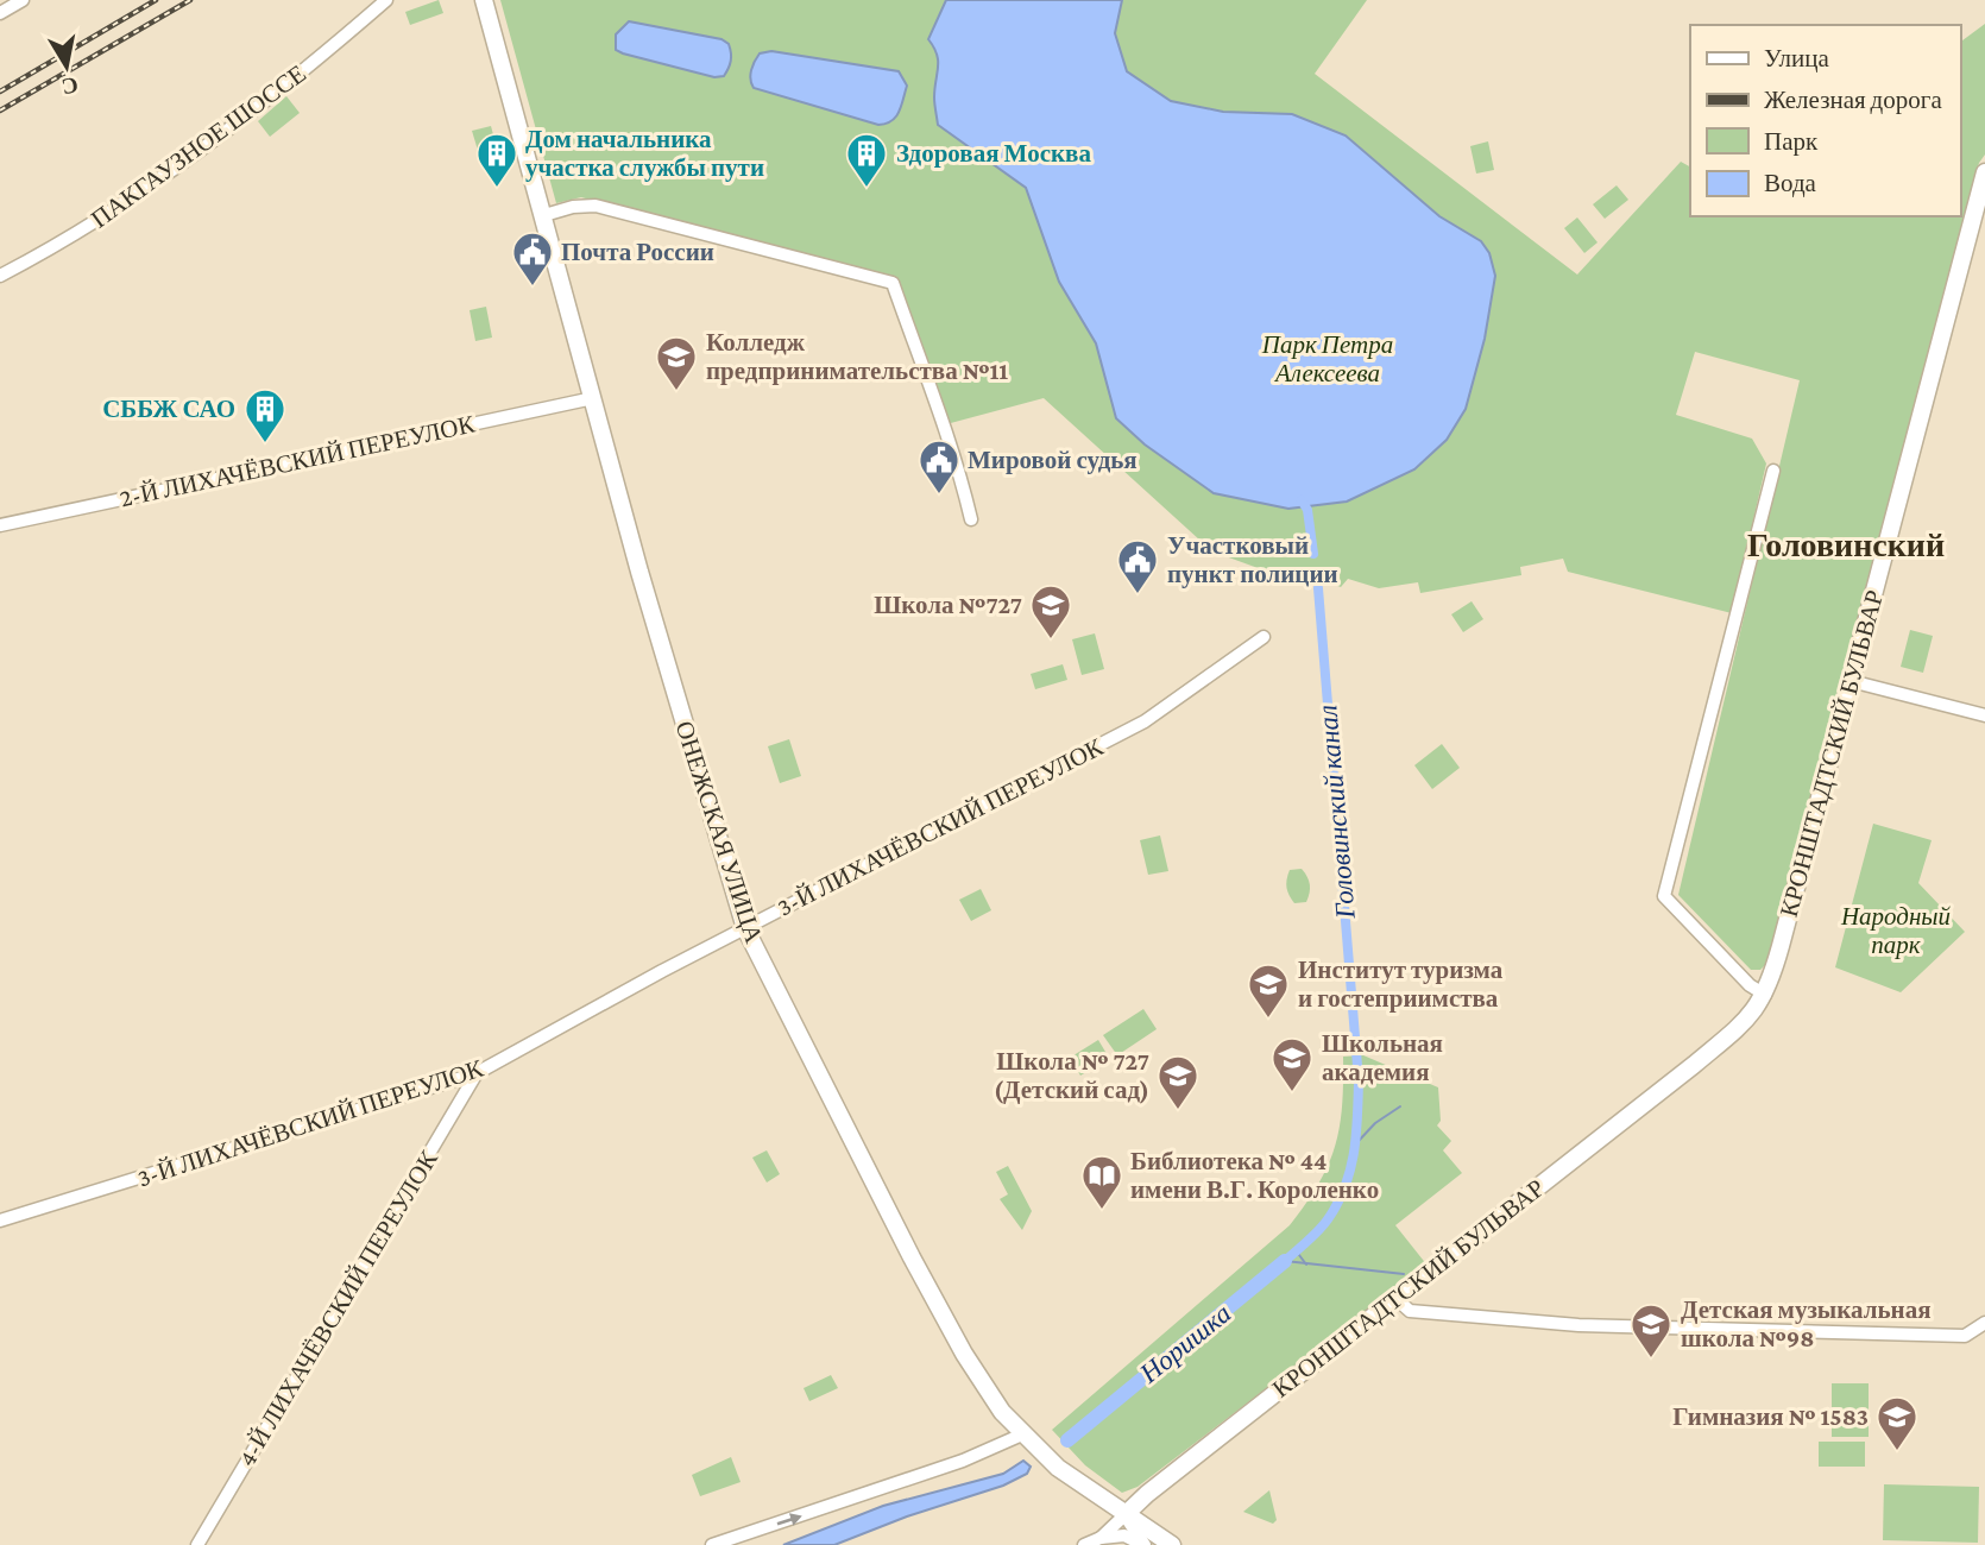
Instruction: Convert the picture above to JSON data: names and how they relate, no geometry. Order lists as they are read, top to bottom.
{
  "streets": {
    "main road": ["КРОНШТАДТСКИЙ БУЛЬВАР", "ОНЕЖСКАЯ УЛИЦА"],
    "street": [
      "ПАКГАУЗНОЕ ШОССЕ",
      "2-Й ЛИХАЧЁВСКИЙ ПЕРЕУЛОК",
      "3-Й ЛИХАЧЁВСКИЙ ПЕРЕУЛОК",
      "4-Й ЛИХАЧЁВСКИЙ ПЕРЕУЛОК"
    ]
  },
  "crossings": [
    ["2-Й ЛИХАЧЁВСКИЙ ПЕРЕУЛОК", "ОНЕЖСКАЯ УЛИЦА"],
    ["КРОНШТАДТСКИЙ БУЛЬВАР", "ОНЕЖСКАЯ УЛИЦА"],
    ["3-Й ЛИХАЧЁВСКИЙ ПЕРЕУЛОК", "ОНЕЖСКАЯ УЛИЦА"],
    ["3-Й ЛИХАЧЁВСКИЙ ПЕРЕУЛОК", "4-Й ЛИХАЧЁВСКИЙ ПЕРЕУЛОК"]
  ],
  "districts": ["Головинский"],
  "water": ["Головинский канал", "Норишка"],
  "parks": ["Парк Петра Алексеева", "Народный парк"],
  "places": {
    "building": ["Дом начальника участка службы пути", "Здоровая Москва", "СББЖ САО"],
    "public building": ["Почта России", "Мировой судья", "Участковый пункт полиции"],
    "school or university": [
      "Колледж предпринимательства №11",
      "Школа №727",
      "Институт туризма и гостеприимства",
      "Школьная академия",
      "Школа № 727 (Детский сад)",
      "Детская музыкальная школа №98",
      "Гимназия № 1583"
    ],
    "library": ["Библиотека № 44 имени В.Г. Короленко"]
  },
  "legend": [
    "Улица",
    "Железная дорога",
    "Парк",
    "Вода"
  ],
  "north": "bottom"
}
